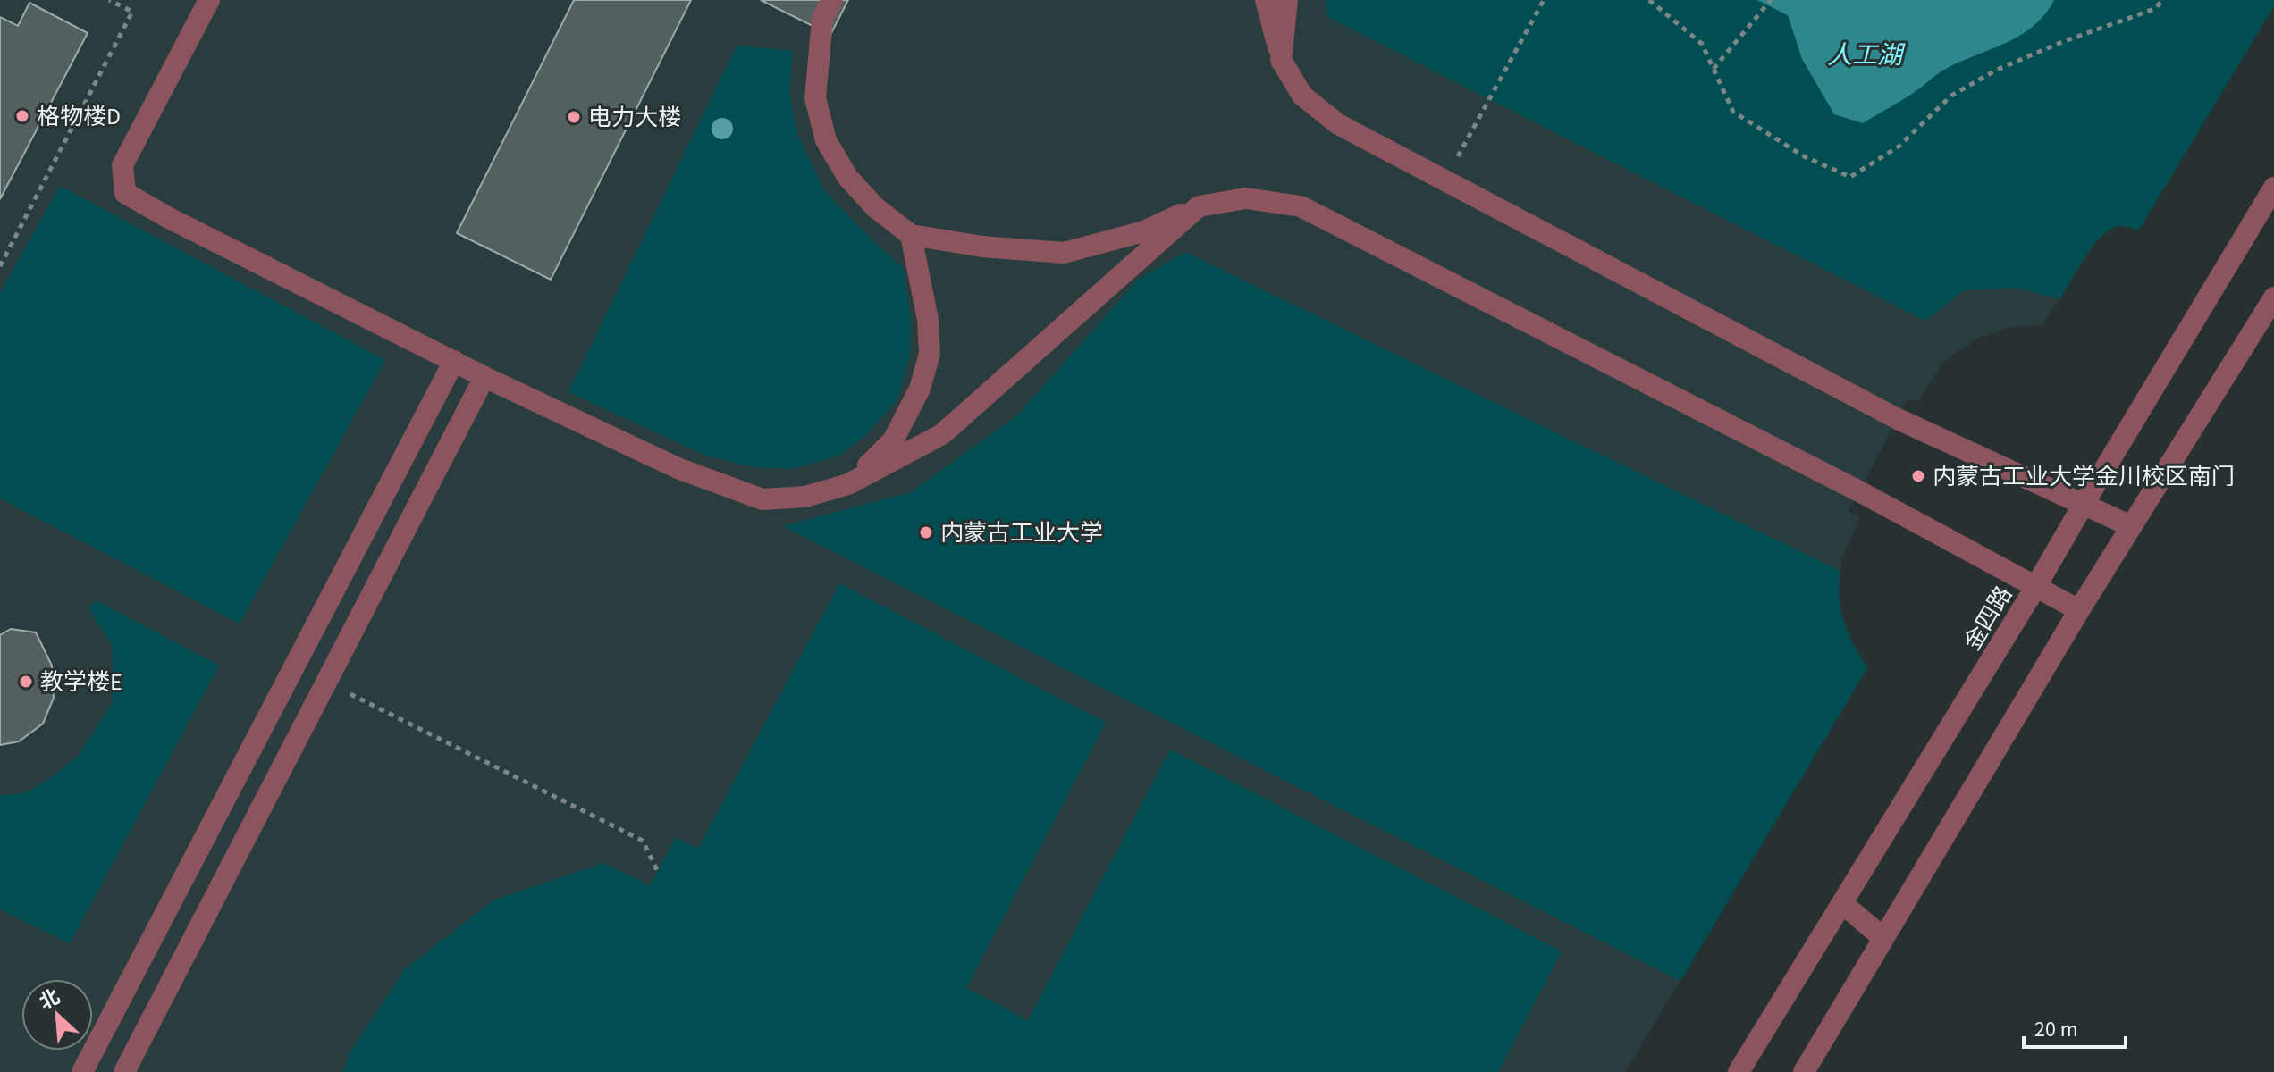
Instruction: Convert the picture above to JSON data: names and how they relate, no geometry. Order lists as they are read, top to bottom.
{
  "streets": {
    "street": ["金四路"]
  },
  "water": ["人工湖"],
  "places": [
    "格物楼D",
    "电力大楼",
    "内蒙古工业大学金川校区南门",
    "内蒙古工业大学",
    "教学楼E"
  ],
  "scale_bar": "20 m",
  "north": "top left"
}
